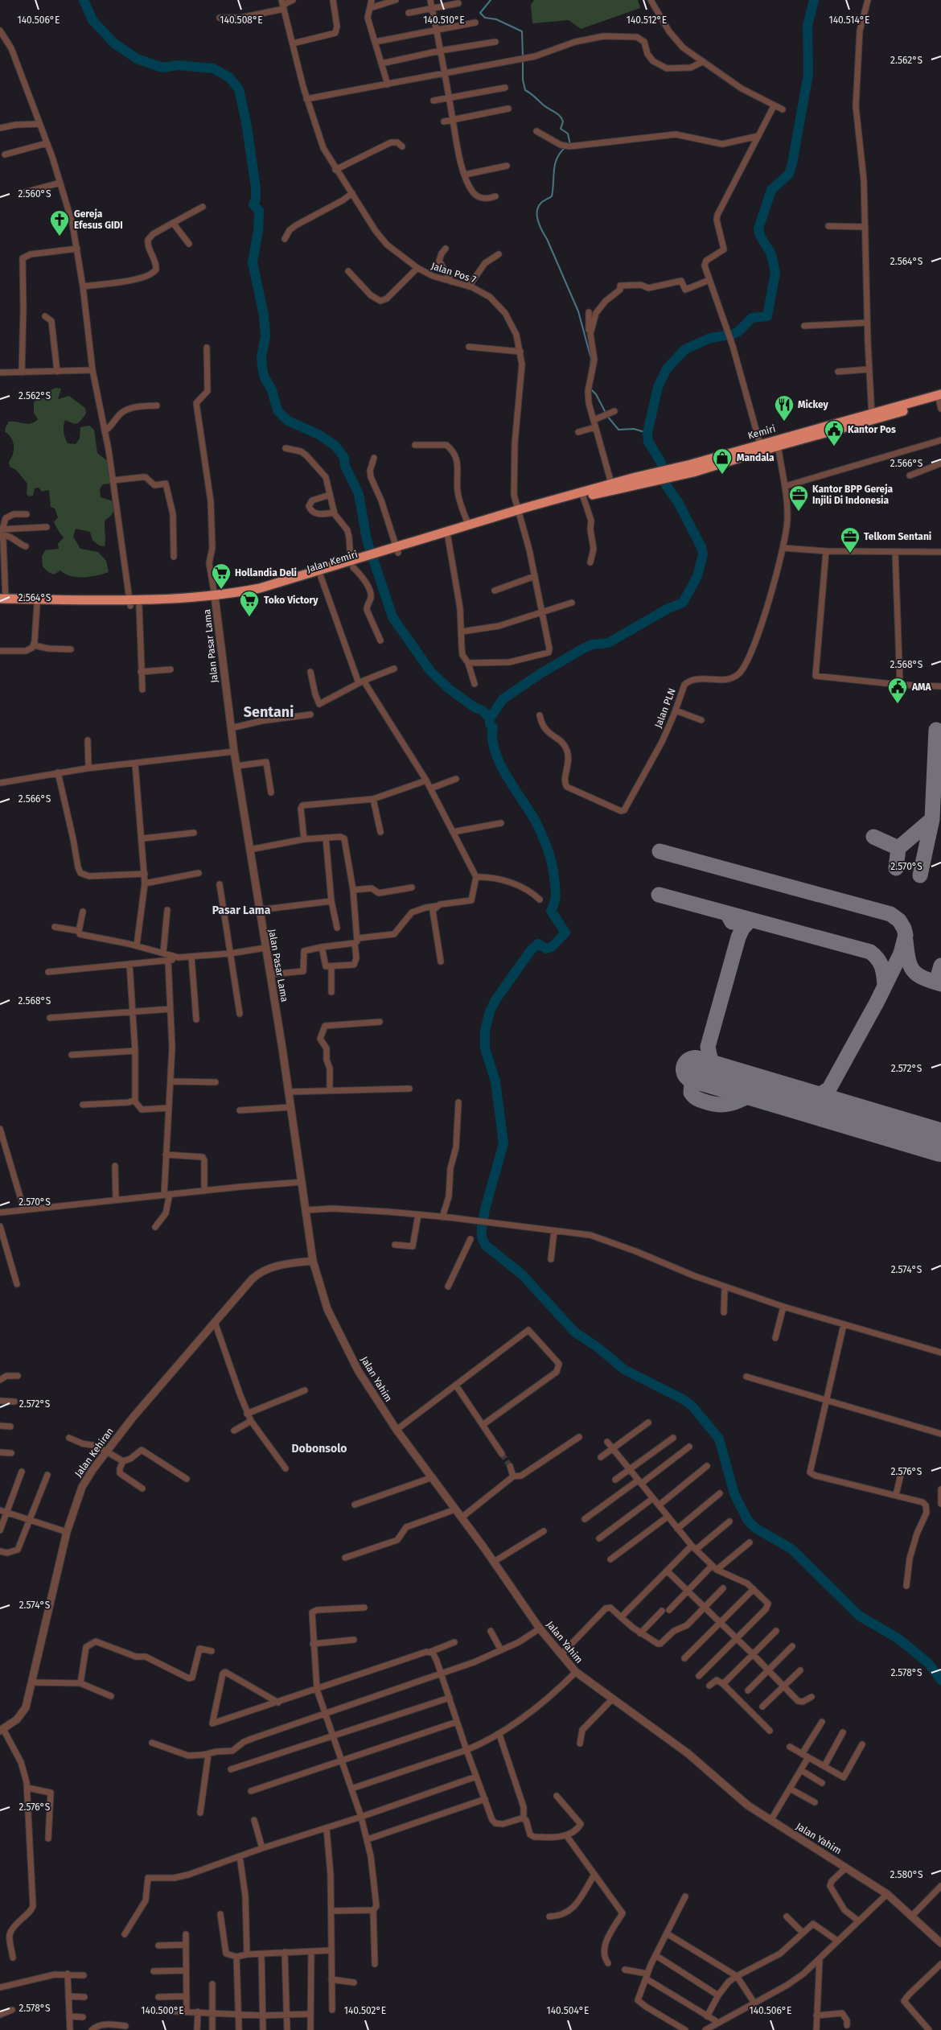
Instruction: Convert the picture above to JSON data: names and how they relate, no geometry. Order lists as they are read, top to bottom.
{
  "streets": {
    "highway": ["Kemiri", "Jalan Kemiri"],
    "street": [
      "Jalan Pos 7",
      "Jalan Pasar Lama",
      "Jalan PLN",
      "Jalan Yahim",
      "Jalan Kehiran"
    ]
  },
  "crossings": [
    ["Jalan Pos 7", "Jalan Kemiri"],
    ["Kemiri", "Jalan Kemiri"],
    ["Kemiri", "Jalan PLN"],
    ["Jalan Kemiri", "Jalan Pasar Lama"],
    ["Jalan Pasar Lama", "Jalan Yahim"],
    ["Jalan Pasar Lama", "Jalan Kehiran"],
    ["Jalan Yahim", "Jalan Kehiran"]
  ],
  "districts": ["Sentani", "Pasar Lama", "Dobonsolo"],
  "places": {
    "church": ["Gereja Efesus GIDI"],
    "restaurant": ["Mickey"],
    "public building": ["Kantor Pos", "AMA"],
    "shop": ["Mandala"],
    "office": ["Kantor BPP Gereja Injili Di Indonesia", "Telkom Sentani"],
    "supermarket": ["Hollandia Deli", "Toko Victory"]
  },
  "coordinates": [
    "140.506°E",
    "140.508°E",
    "140.510°E",
    "140.512°E",
    "140.514°E",
    "2.562°S",
    "2.560°S",
    "2.564°S",
    "2.566°S",
    "2.568°S",
    "2.570°S",
    "2.572°S",
    "2.574°S",
    "2.576°S",
    "2.578°S",
    "2.580°S",
    "140.500°E",
    "140.502°E",
    "140.504°E"
  ]
}
